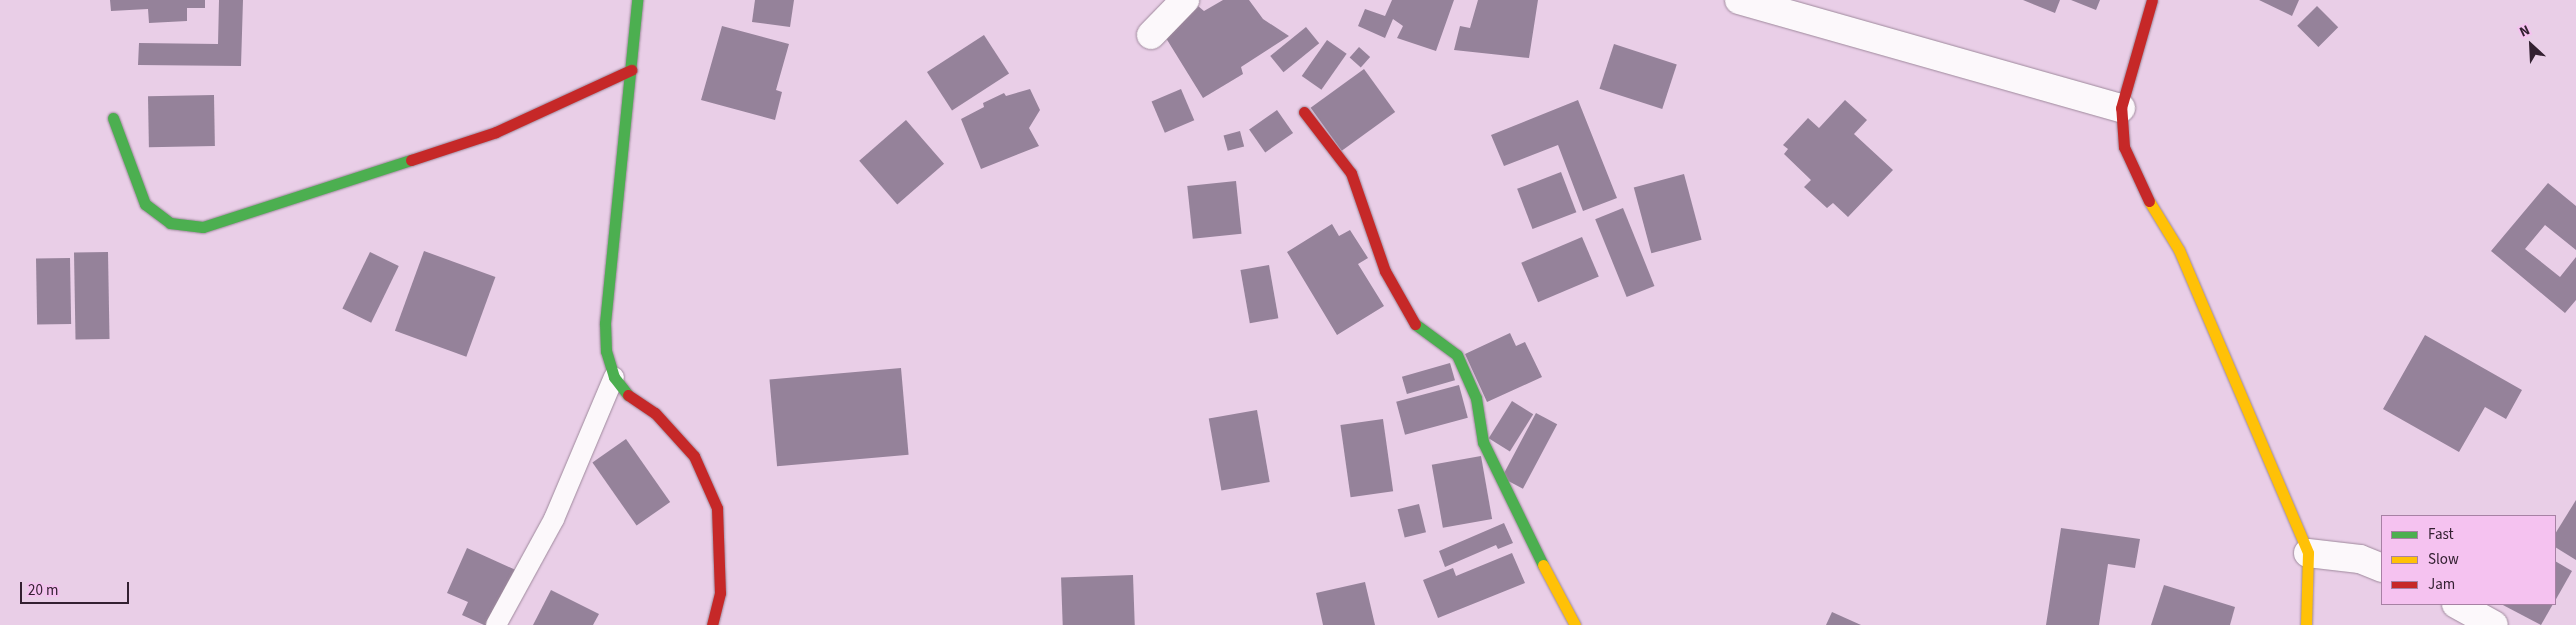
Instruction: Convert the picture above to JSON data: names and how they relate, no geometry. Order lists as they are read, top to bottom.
{
  "legend": ["Fast", "Slow", "Jam"],
  "scale_bar": "20 m",
  "north": "top left"
}
